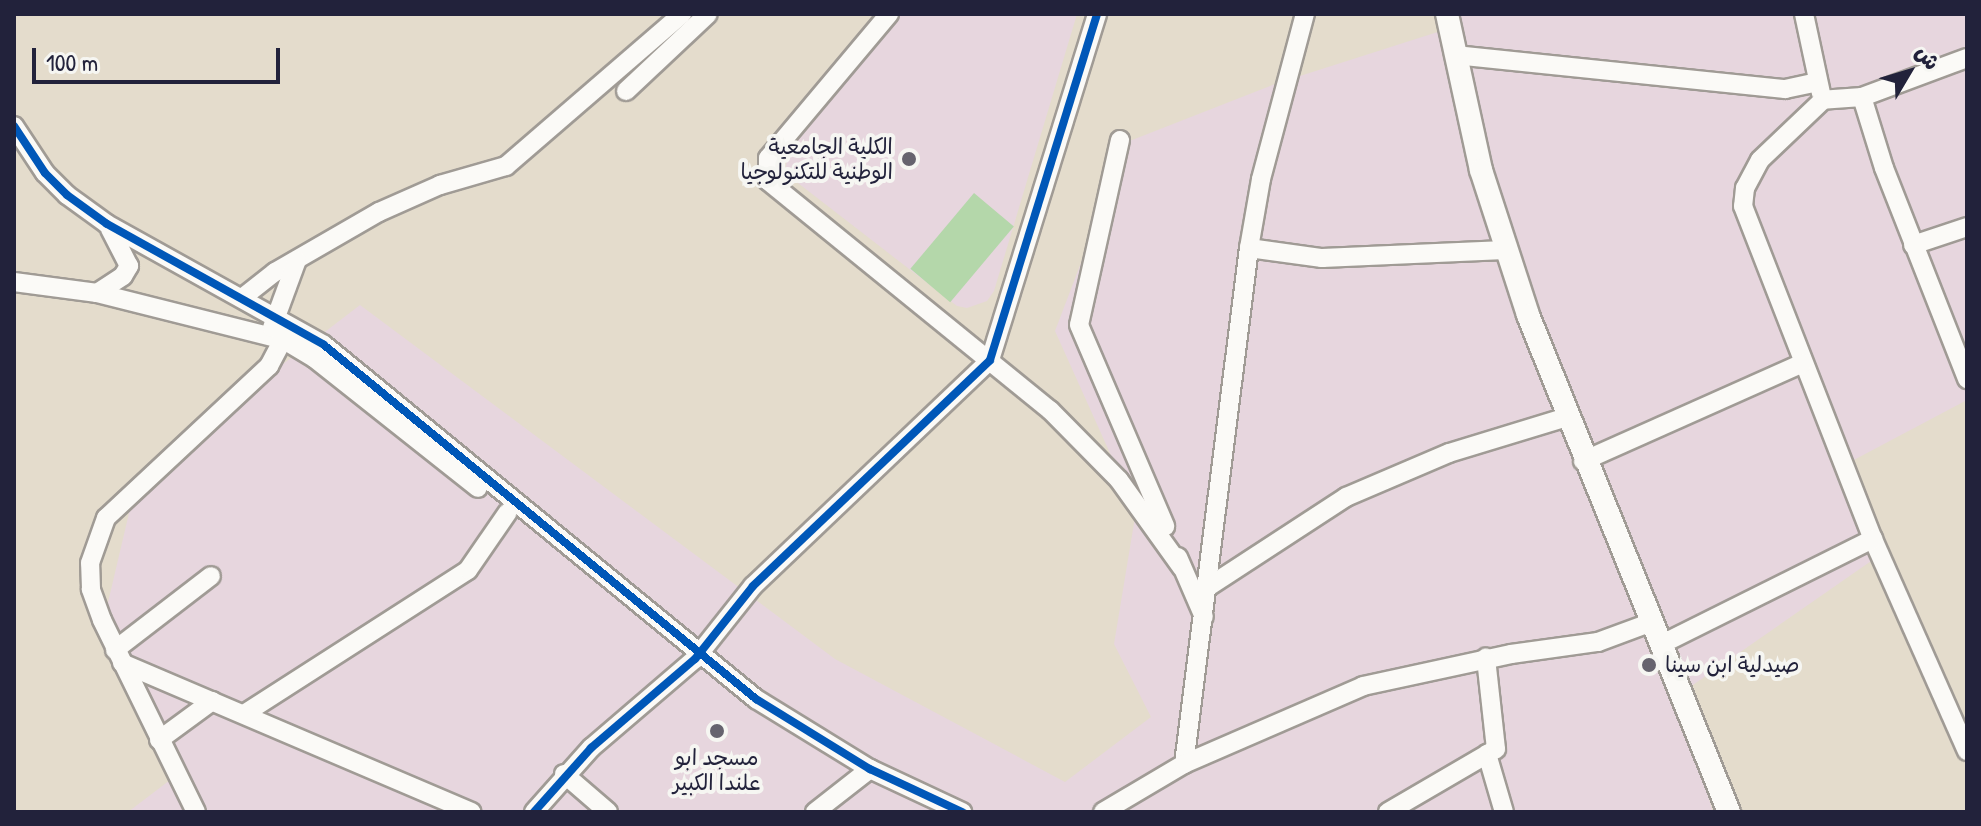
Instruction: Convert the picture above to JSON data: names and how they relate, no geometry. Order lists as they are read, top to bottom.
{
  "places": ["الكلية الجامعية الوطنية للتكنولوجيا", "صيدلية ابن سينا", "مسجد ابو علندا الكبير"],
  "scale_bar": "100 m",
  "north": "top right"
}
